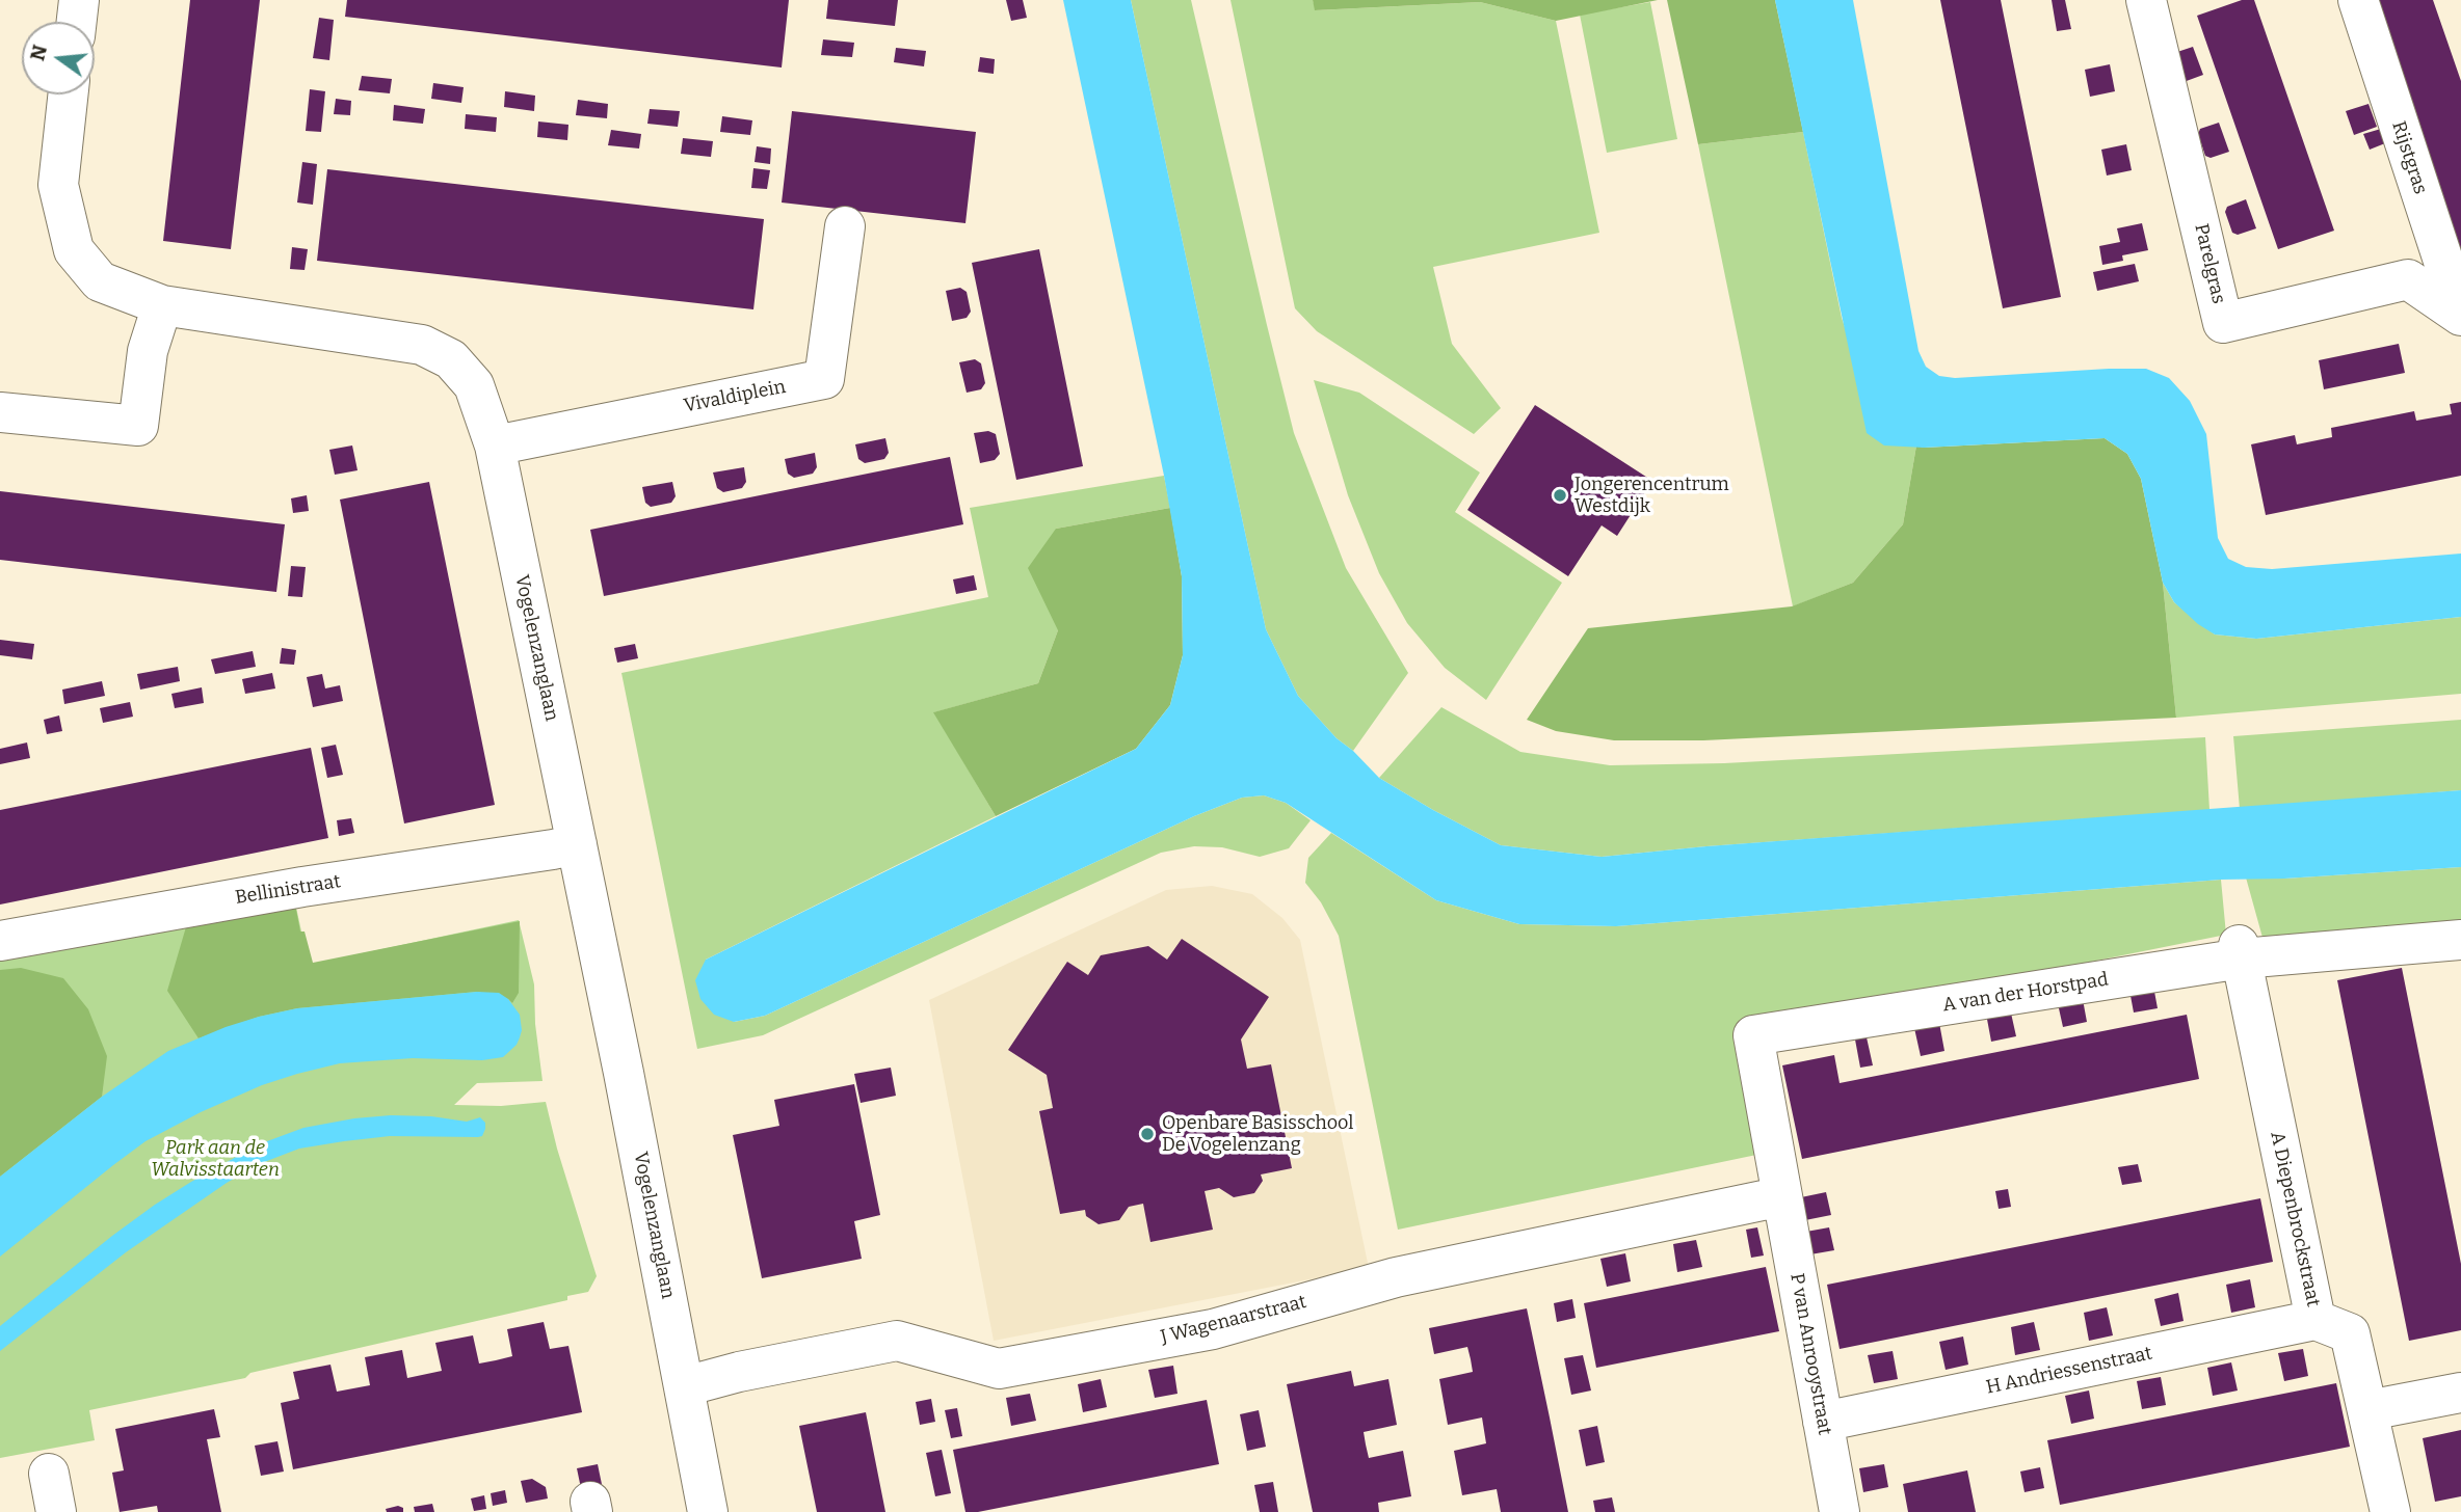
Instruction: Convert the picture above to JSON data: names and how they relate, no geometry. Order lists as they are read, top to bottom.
{
  "streets": {
    "street": [
      "Rijstgras",
      "Parelgras",
      "Vivaldiplein",
      "Vogelenzanglaan",
      "Bellinistraat",
      "A van der Horstpad",
      "A Diepenbrockstraat",
      "J Wagenaarstraat",
      "P van Anrooystraat",
      "H Andriessenstraat"
    ]
  },
  "crossings": [
    ["Rijstgras", "Parelgras"],
    ["Vivaldiplein", "Vogelenzanglaan"],
    ["Vogelenzanglaan", "Bellinistraat"],
    ["Vogelenzanglaan", "J Wagenaarstraat"],
    ["A van der Horstpad", "A Diepenbrockstraat"],
    ["A van der Horstpad", "J Wagenaarstraat"],
    ["A van der Horstpad", "P van Anrooystraat"],
    ["A Diepenbrockstraat", "H Andriessenstraat"],
    ["J Wagenaarstraat", "P van Anrooystraat"],
    ["P van Anrooystraat", "H Andriessenstraat"]
  ],
  "parks": ["Park aan de Walvisstaarten"],
  "places": ["Jongerencentrum Westdijk", "Openbare Basisschool De Vogelenzang"],
  "north": "left"
}
